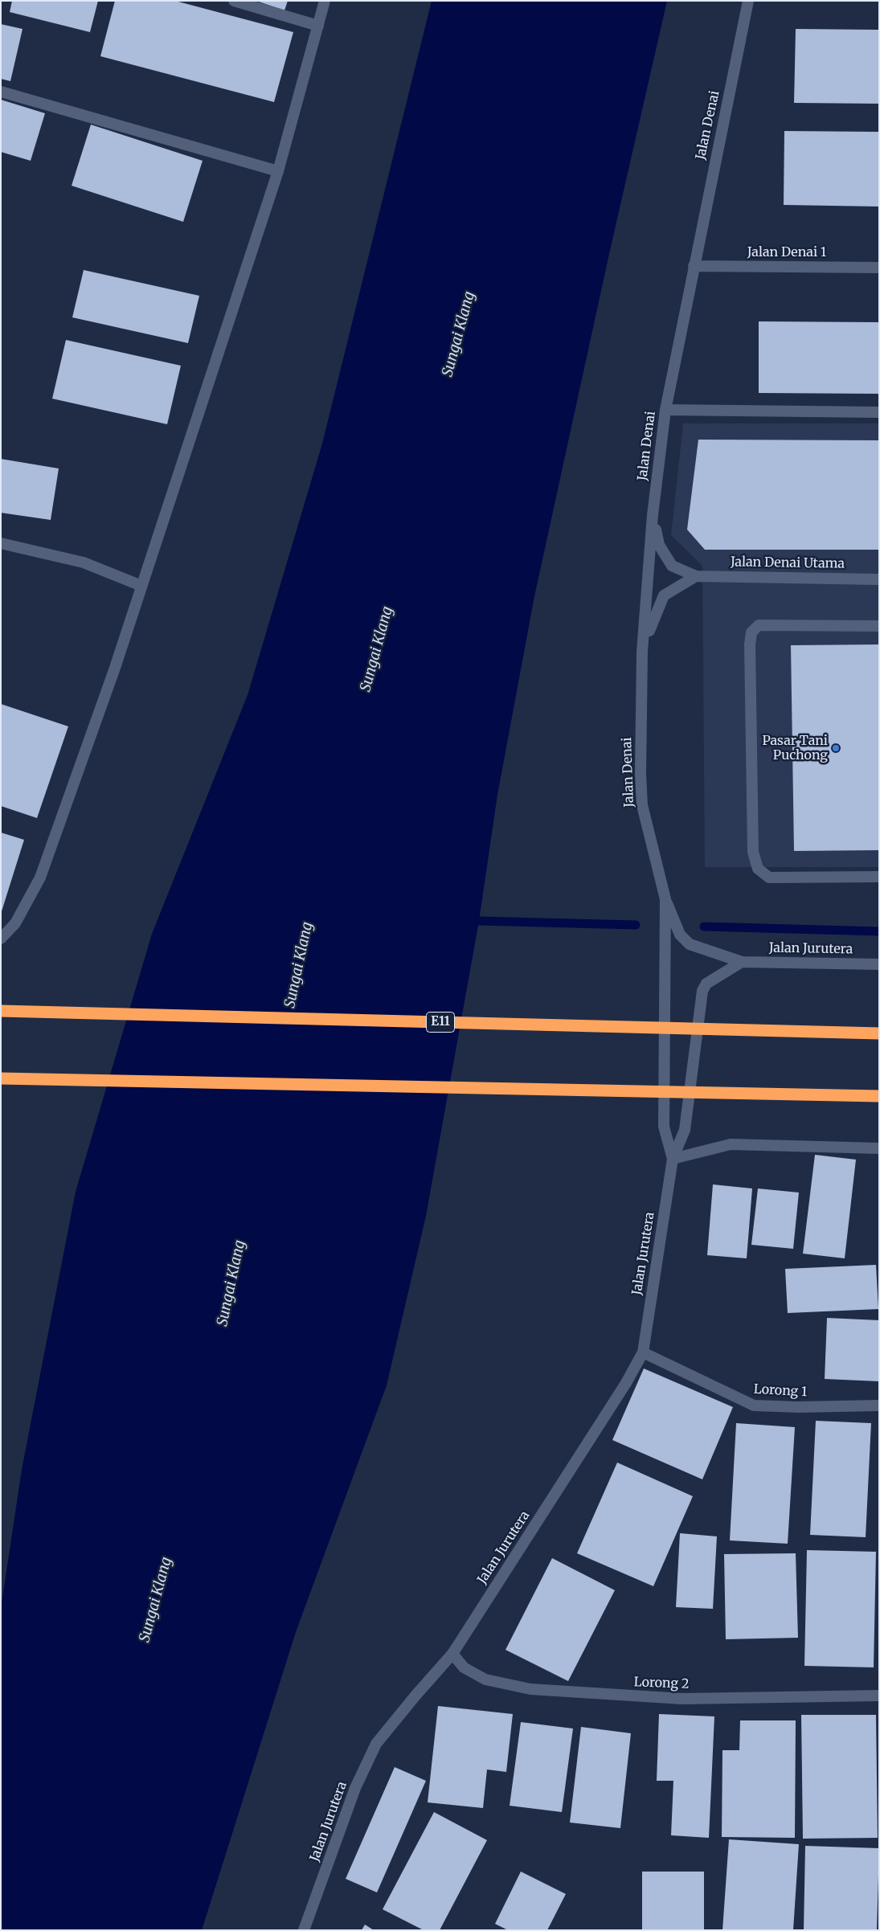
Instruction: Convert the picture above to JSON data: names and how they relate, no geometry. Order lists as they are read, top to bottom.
{
  "streets": {
    "highway": ["E11"],
    "street": [
      "Jalan Denai",
      "Jalan Denai 1",
      "Jalan Denai Utama",
      "Jalan Jurutera",
      "Lorong 1",
      "Lorong 2"
    ]
  },
  "crossings": [
    ["Jalan Denai", "Jalan Denai 1"],
    ["Jalan Denai", "Jalan Denai Utama"],
    ["Jalan Denai", "Jalan Jurutera"],
    ["Jalan Jurutera", "Lorong 1"],
    ["Jalan Jurutera", "Lorong 2"]
  ],
  "water": ["Sungai Klang"],
  "places": ["Pasar Tani Puchong"]
}
